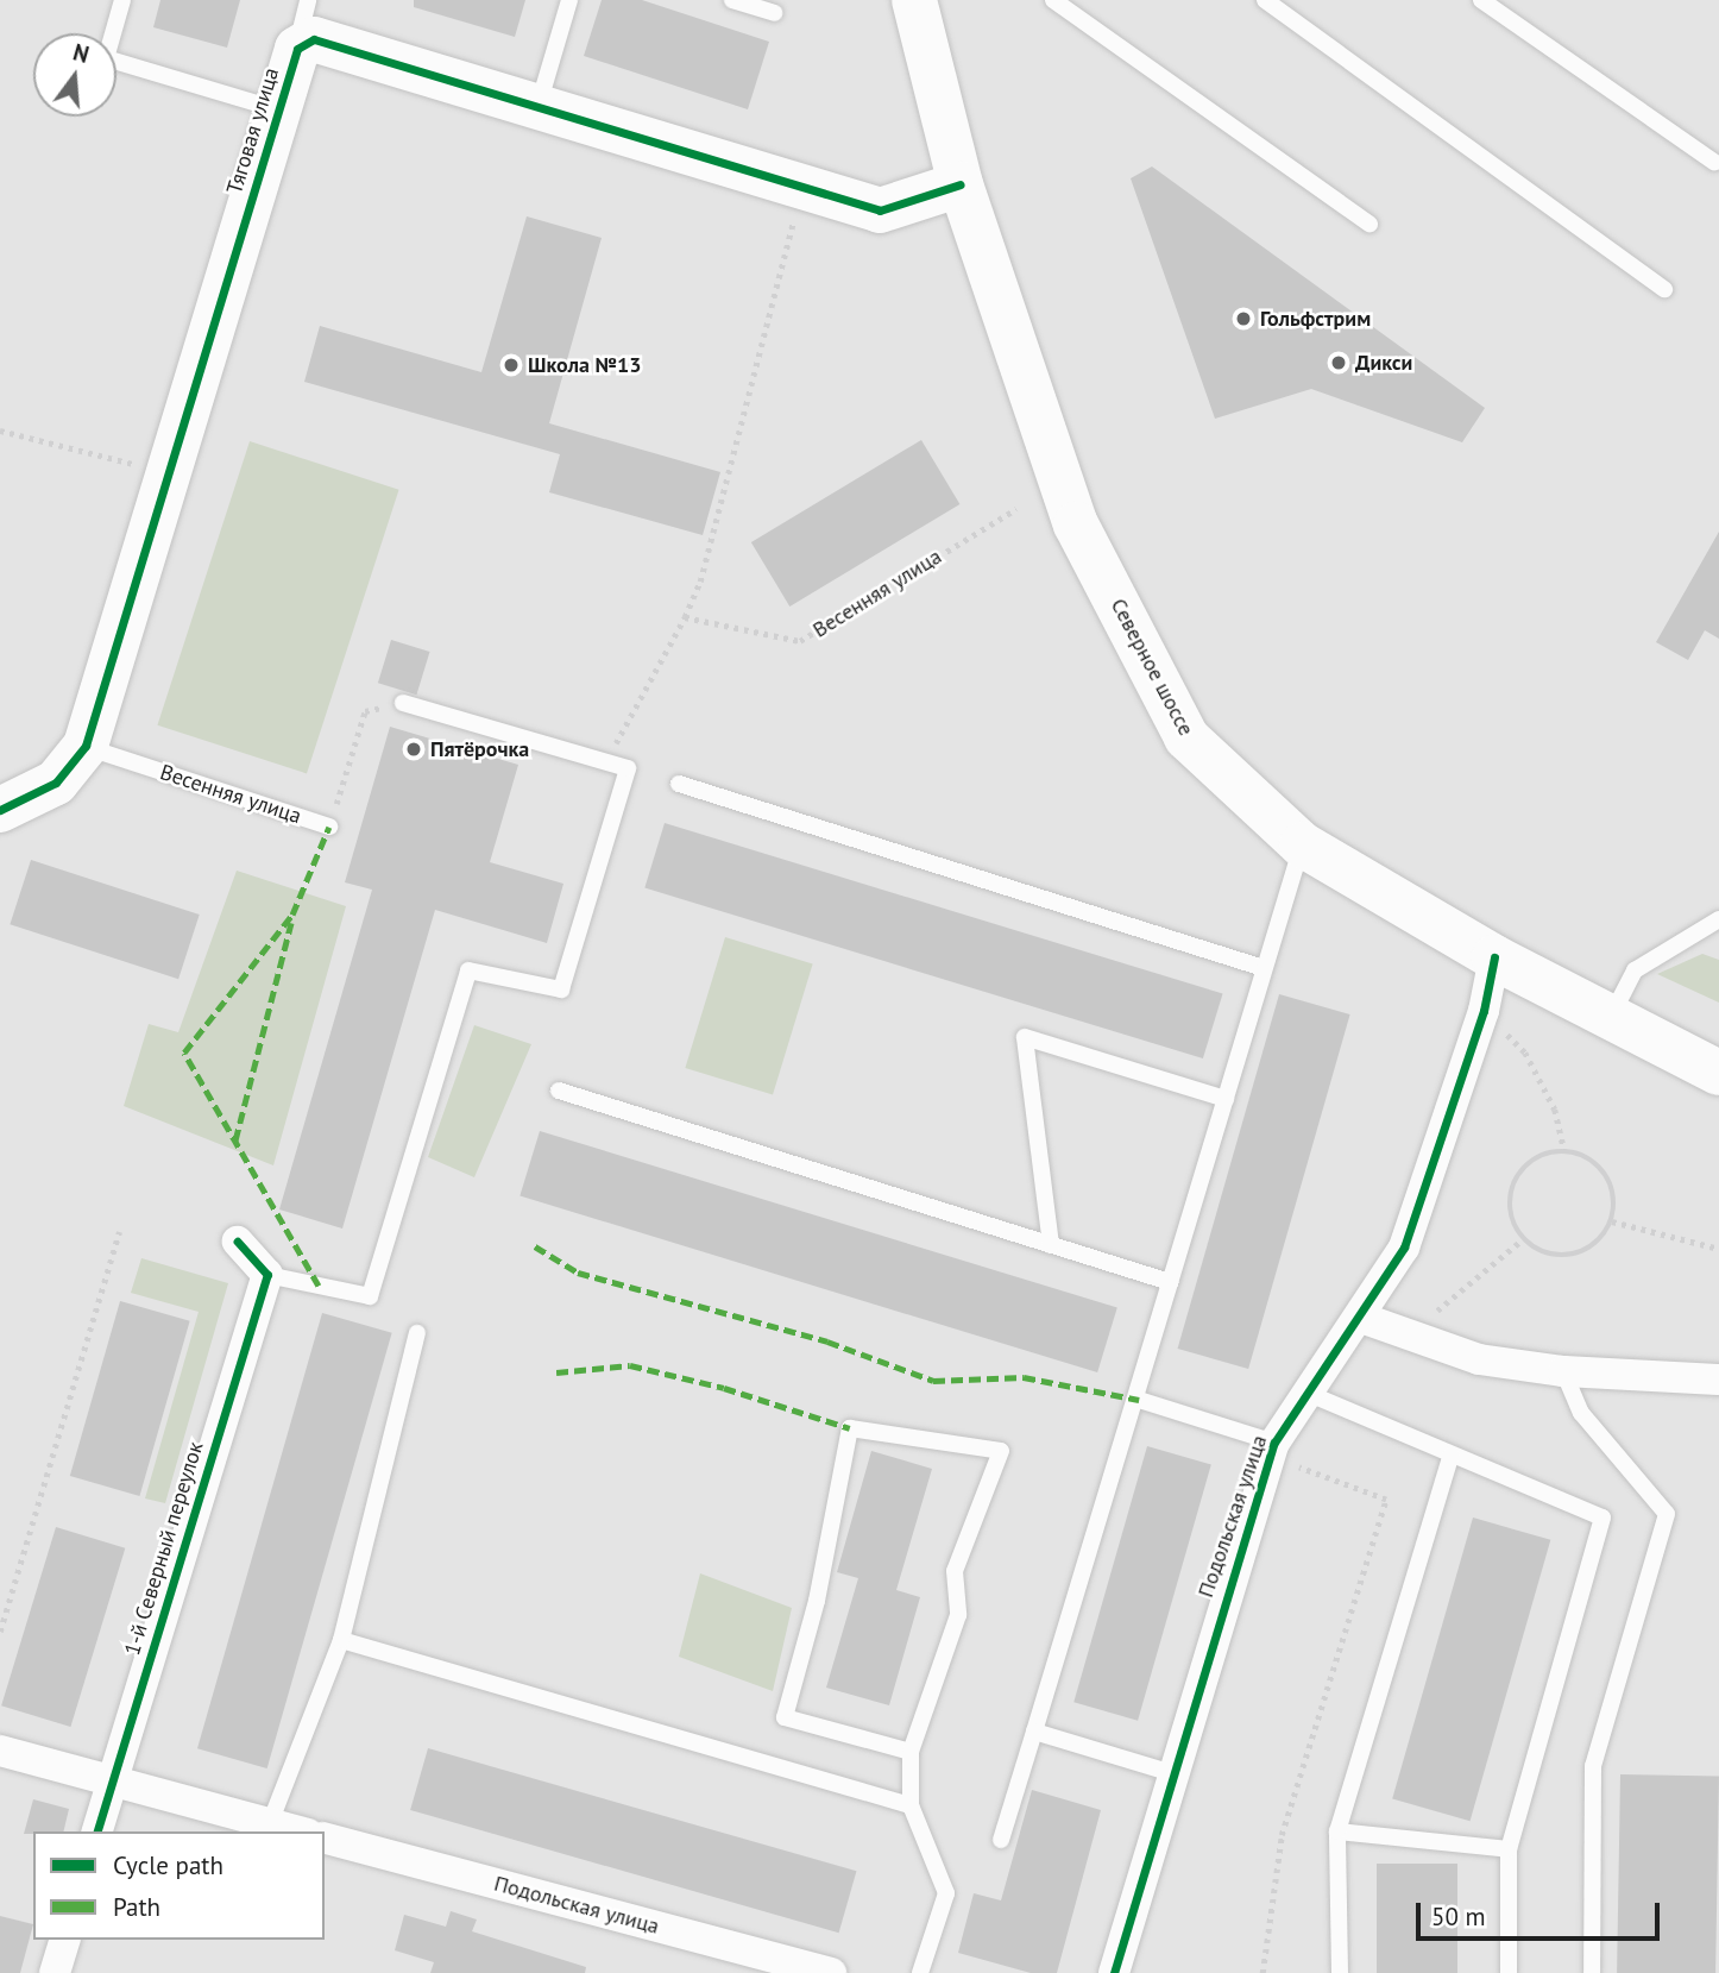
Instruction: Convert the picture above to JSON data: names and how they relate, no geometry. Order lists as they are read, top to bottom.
{
  "streets": {
    "street": [
      "Тяговая улица",
      "Северное шоссе",
      "Подольская улица",
      "1-й Северный переулок"
    ],
    "lane": ["Весенняя улица"]
  },
  "crossings": [
    ["Тяговая улица", "Весенняя улица"],
    ["Тяговая улица", "Северное шоссе"],
    ["Северное шоссе", "Подольская улица"]
  ],
  "places": [
    "Гольфстрим",
    "Дикси",
    "Школа №13",
    "Пятёрочка"
  ],
  "legend": ["Cycle path", "Path"],
  "scale_bar": "50 m",
  "north": "top"
}
